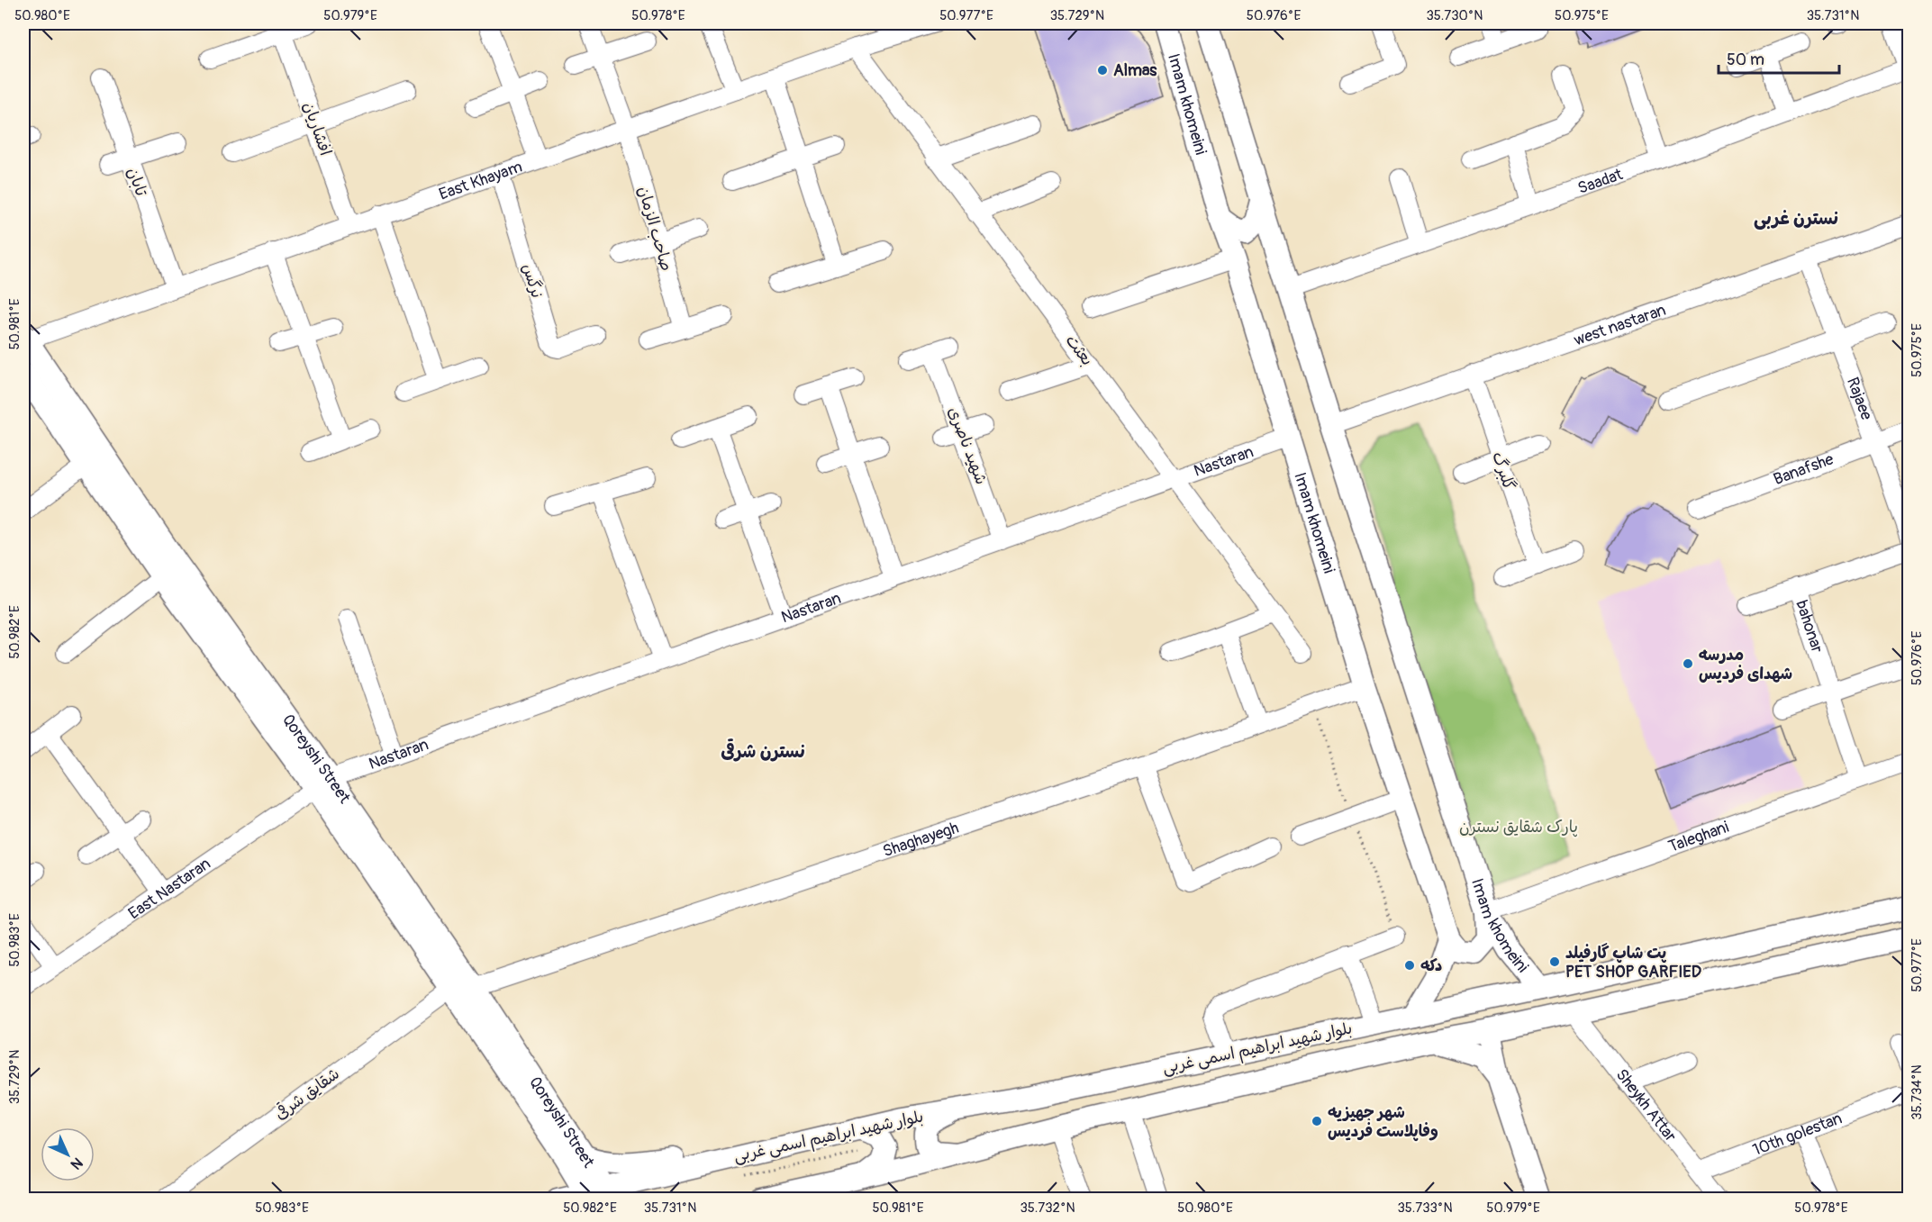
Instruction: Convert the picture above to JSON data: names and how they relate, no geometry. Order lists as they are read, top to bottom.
{
  "streets": {
    "main road": ["Imam khomeini", "Qoreyshi Street", "بلوار شهید ابراهیم اسمی غربی"],
    "street": [
      "افشاریان",
      "East Khayam",
      "Saadat",
      "تابان",
      "صاحب الزمان",
      "نرگس",
      "west nastaran",
      "بعثت",
      "Rajaee",
      "شهید ناصری",
      "Nastaran",
      "Banafshe",
      "گلبرگ",
      "bahonar",
      "Taleghani",
      "Shaghayegh",
      "East Nastaran",
      "شقایق شرقی",
      "Sheykh Attar",
      "10th golestan"
    ]
  },
  "crossings": [
    ["Imam khomeini", "Saadat"],
    ["Imam khomeini", "west nastaran"],
    ["Imam khomeini", "Nastaran"],
    ["Imam khomeini", "Taleghani"],
    ["Imam khomeini", "Shaghayegh"],
    ["Imam khomeini", "بلوار شهید ابراهیم اسمی غربی"],
    ["افشاریان", "East Khayam"],
    ["East Khayam", "تابان"],
    ["East Khayam", "صاحب الزمان"],
    ["East Khayam", "نرگس"],
    ["East Khayam", "بعثت"],
    ["East Khayam", "Qoreyshi Street"],
    ["west nastaran", "Rajaee"],
    ["west nastaran", "گلبرگ"],
    ["بعثت", "Nastaran"],
    ["Rajaee", "Banafshe"],
    ["شهید ناصری", "Nastaran"],
    ["Nastaran", "Qoreyshi Street"],
    ["Nastaran", "East Nastaran"],
    ["bahonar", "Taleghani"],
    ["Qoreyshi Street", "Shaghayegh"],
    ["Qoreyshi Street", "East Nastaran"],
    ["Qoreyshi Street", "بلوار شهید ابراهیم اسمی غربی"],
    ["Qoreyshi Street", "شقایق شرقی"],
    ["بلوار شهید ابراهیم اسمی غربی", "Sheykh Attar"],
    ["Sheykh Attar", "10th golestan"]
  ],
  "districts": ["نسترن غربی", "نسترن شرقی"],
  "parks": ["پارک شقایق نسترن"],
  "places": [
    "Almas",
    "مدرسه شهدای فردیس",
    "پت شاپ گارفیلد PET SHOP GARFIED",
    "دکه",
    "شهر جهیزیه وفاپلاست فردیس"
  ],
  "scale_bar": "50 m",
  "north": "bottom right",
  "coordinates": [
    "50.980°E",
    "50.979°E",
    "50.978°E",
    "50.977°E",
    "35.729°N",
    "50.976°E",
    "35.730°N",
    "50.975°E",
    "35.731°N",
    "50.981°E",
    "50.982°E",
    "50.983°E",
    "35.734°N",
    "35.732°N",
    "35.733°N"
  ]
}
